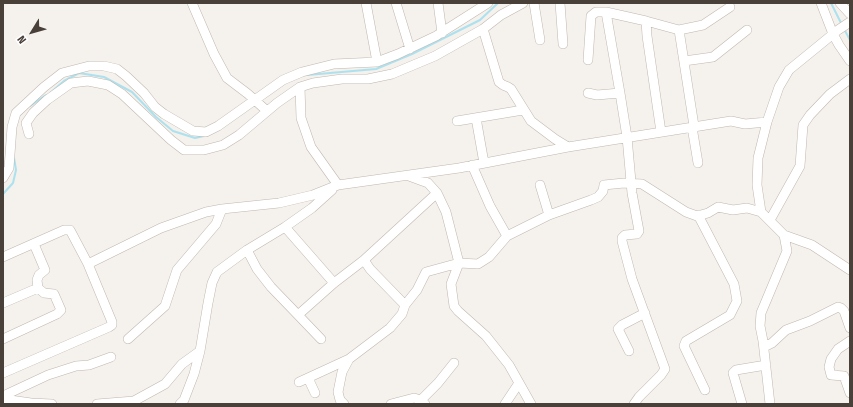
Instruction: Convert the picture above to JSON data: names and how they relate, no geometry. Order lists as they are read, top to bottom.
{
  "north": "bottom left"
}
